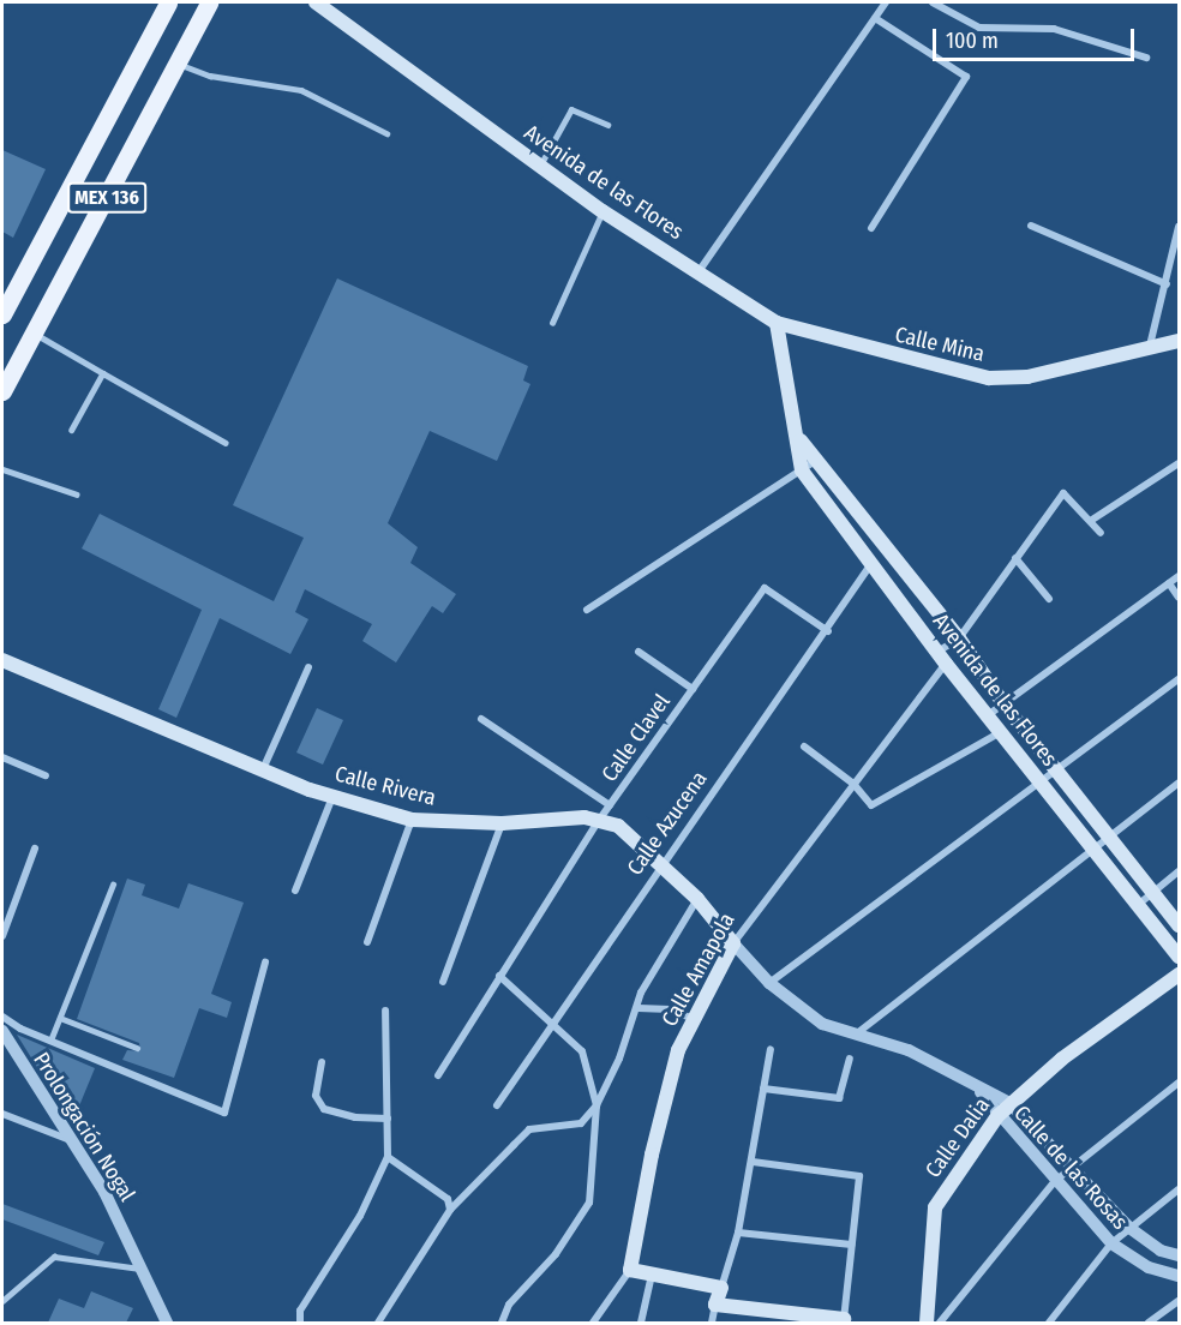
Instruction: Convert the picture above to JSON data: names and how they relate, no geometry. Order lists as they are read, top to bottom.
{
  "streets": {
    "main road": [
      "Avenida de las Flores",
      "MEX 136",
      "Calle Mina",
      "Calle Rivera",
      "Calle Amapola",
      "Calle Dalia"
    ],
    "street": [
      "Calle Clavel",
      "Calle Azucena",
      "Prolongación Nogal",
      "Calle de las Rosas"
    ]
  },
  "crossings": [
    ["Avenida de las Flores", "Calle Mina"],
    ["Avenida de las Flores", "Calle Azucena"],
    ["Avenida de las Flores", "Calle Amapola"],
    ["Calle Clavel", "Calle Rivera"],
    ["Calle Clavel", "Calle Azucena"],
    ["Calle Amapola", "Calle de las Rosas"],
    ["Calle Dalia", "Calle de las Rosas"]
  ],
  "scale_bar": "100 m"
}
